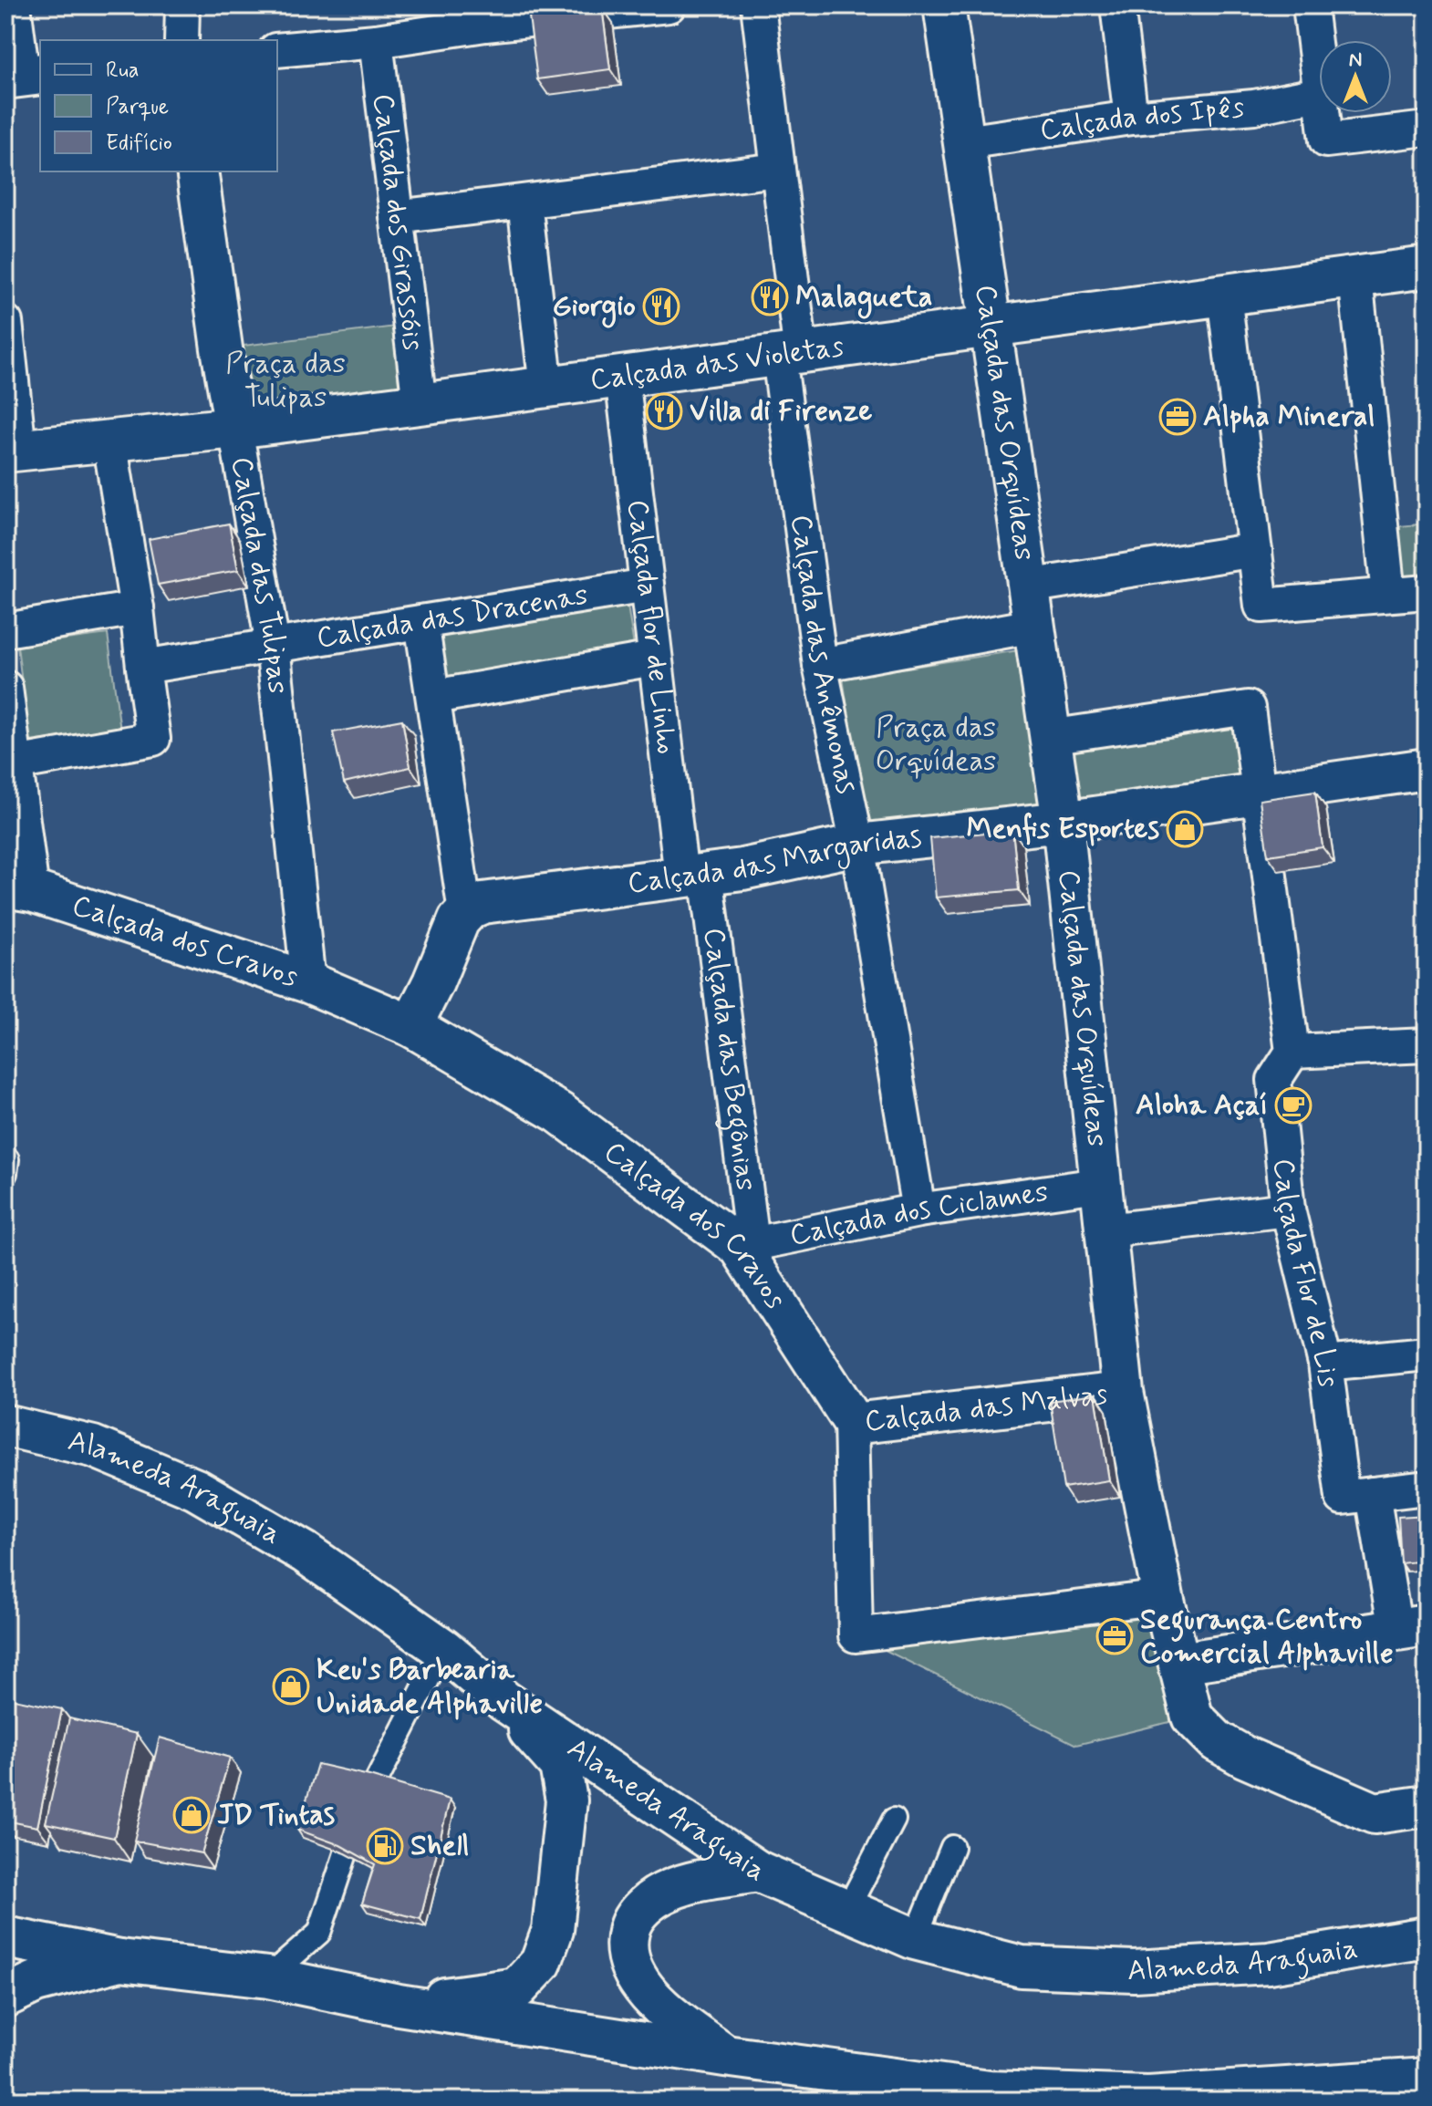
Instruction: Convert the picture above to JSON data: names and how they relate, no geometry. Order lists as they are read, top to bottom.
{
  "streets": {
    "street": [
      "Calçada dos Ipês",
      "Calçada dos Girassóis",
      "Calçada das Violetas",
      "Calçada das Orquídeas",
      "Calçada das Tulipas",
      "Calçada das Dracenas",
      "Calçada flor de Linho",
      "Calçada das Anêmonas",
      "Calçada das Margaridas",
      "Calçada dos Cravos",
      "Calçada das Begônias",
      "Calçada dos Ciclames",
      "Calçada Flor de Lis",
      "Calçada das Malvas",
      "Alameda Araguaia"
    ]
  },
  "crossings": [
    ["Calçada dos Ipês", "Calçada das Orquídeas"],
    ["Calçada dos Girassóis", "Calçada das Violetas"],
    ["Calçada das Violetas", "Calçada das Orquídeas"],
    ["Calçada das Violetas", "Calçada das Tulipas"],
    ["Calçada das Violetas", "Calçada flor de Linho"],
    ["Calçada das Violetas", "Calçada das Anêmonas"],
    ["Calçada das Orquídeas", "Calçada das Margaridas"],
    ["Calçada das Orquídeas", "Calçada dos Ciclames"],
    ["Calçada das Orquídeas", "Calçada das Malvas"],
    ["Calçada das Tulipas", "Calçada das Dracenas"],
    ["Calçada das Tulipas", "Calçada dos Cravos"],
    ["Calçada das Dracenas", "Calçada flor de Linho"],
    ["Calçada flor de Linho", "Calçada das Margaridas"],
    ["Calçada flor de Linho", "Calçada das Begônias"],
    ["Calçada das Anêmonas", "Calçada das Margaridas"],
    ["Calçada das Anêmonas", "Calçada dos Ciclames"],
    ["Calçada das Margaridas", "Calçada das Begônias"],
    ["Calçada dos Cravos", "Calçada das Begônias"],
    ["Calçada dos Cravos", "Calçada dos Ciclames"],
    ["Calçada dos Cravos", "Calçada das Malvas"],
    ["Calçada das Begônias", "Calçada dos Ciclames"]
  ],
  "parks": ["Praça das Tulipas", "Praça das Orquídeas"],
  "places": {
    "restaurant": ["Malagueta", "Giorgio", "Villa di Firenze"],
    "office": ["Alpha Mineral", "Segurança Centro Comercial Alphaville"],
    "shop": ["Menfis Esportes", "Keu's Barbearia Unidade Alphaville", "JD Tintas"],
    "cafe": ["Aloha Açaí"],
    "fuel station": ["Shell"]
  },
  "legend": ["Rua", "Parque", "Edifício"],
  "north": "top"
}
